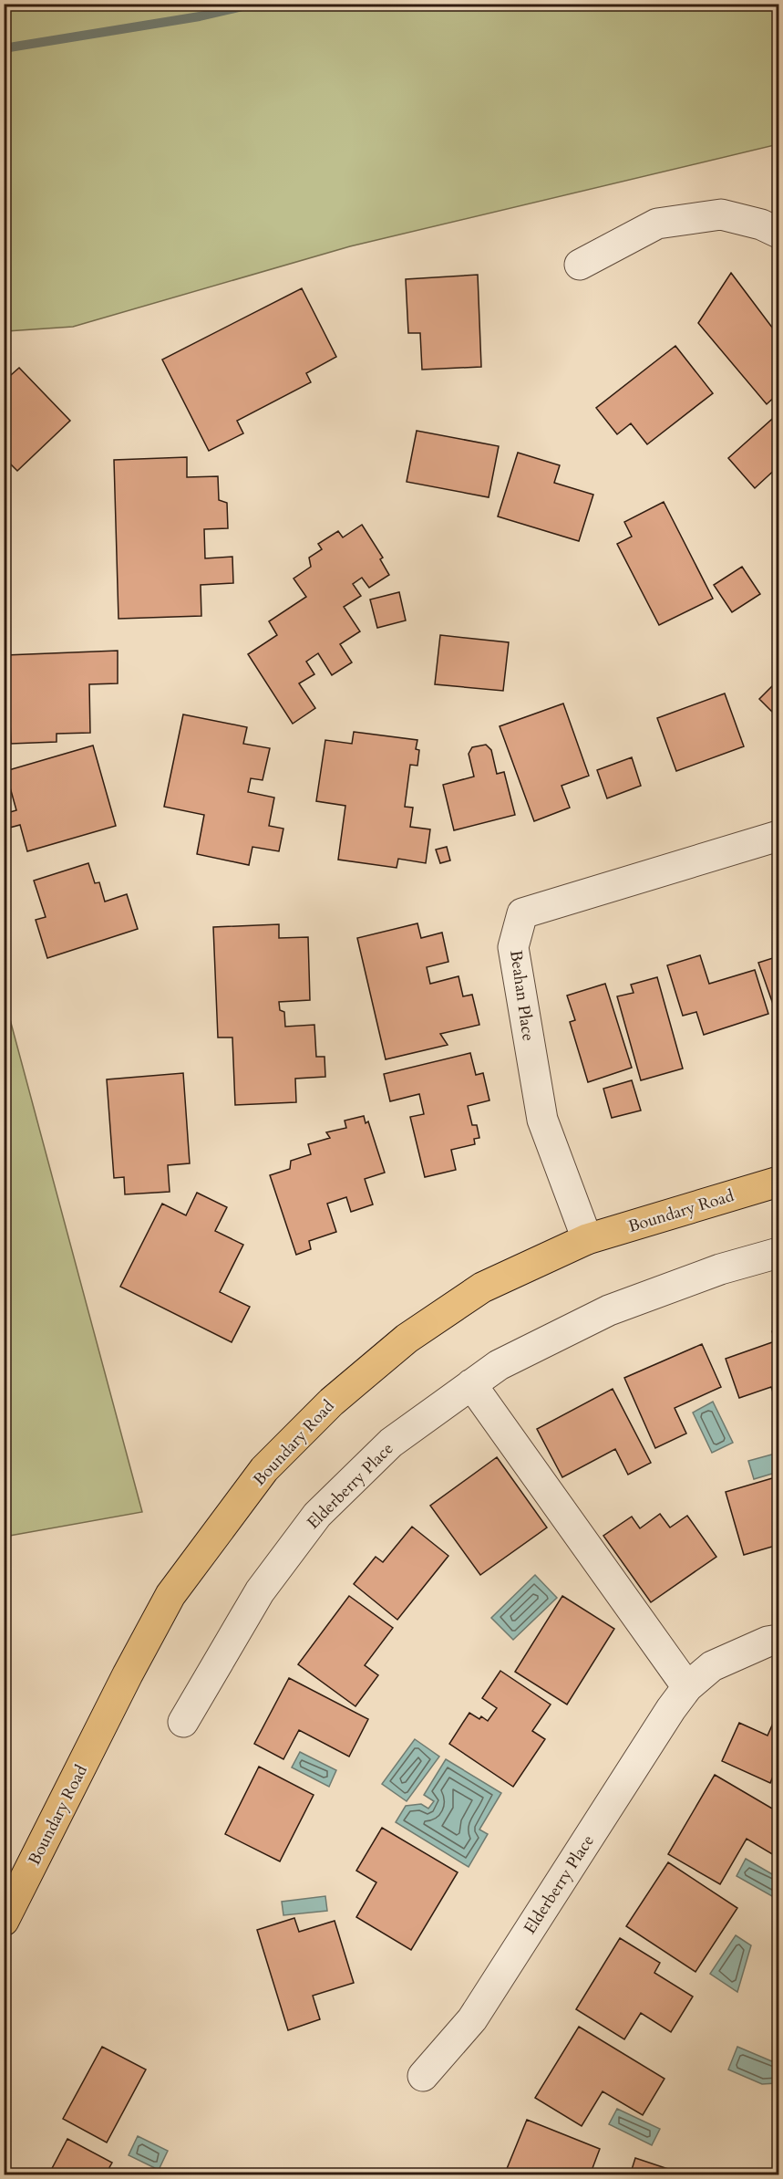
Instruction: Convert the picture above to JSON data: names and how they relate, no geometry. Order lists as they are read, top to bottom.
{
  "streets": {
    "main road": ["Boundary Road"],
    "street": ["Beahan Place", "Elderberry Place"]
  },
  "crossings": [
    ["Beahan Place", "Boundary Road"]
  ]
}
